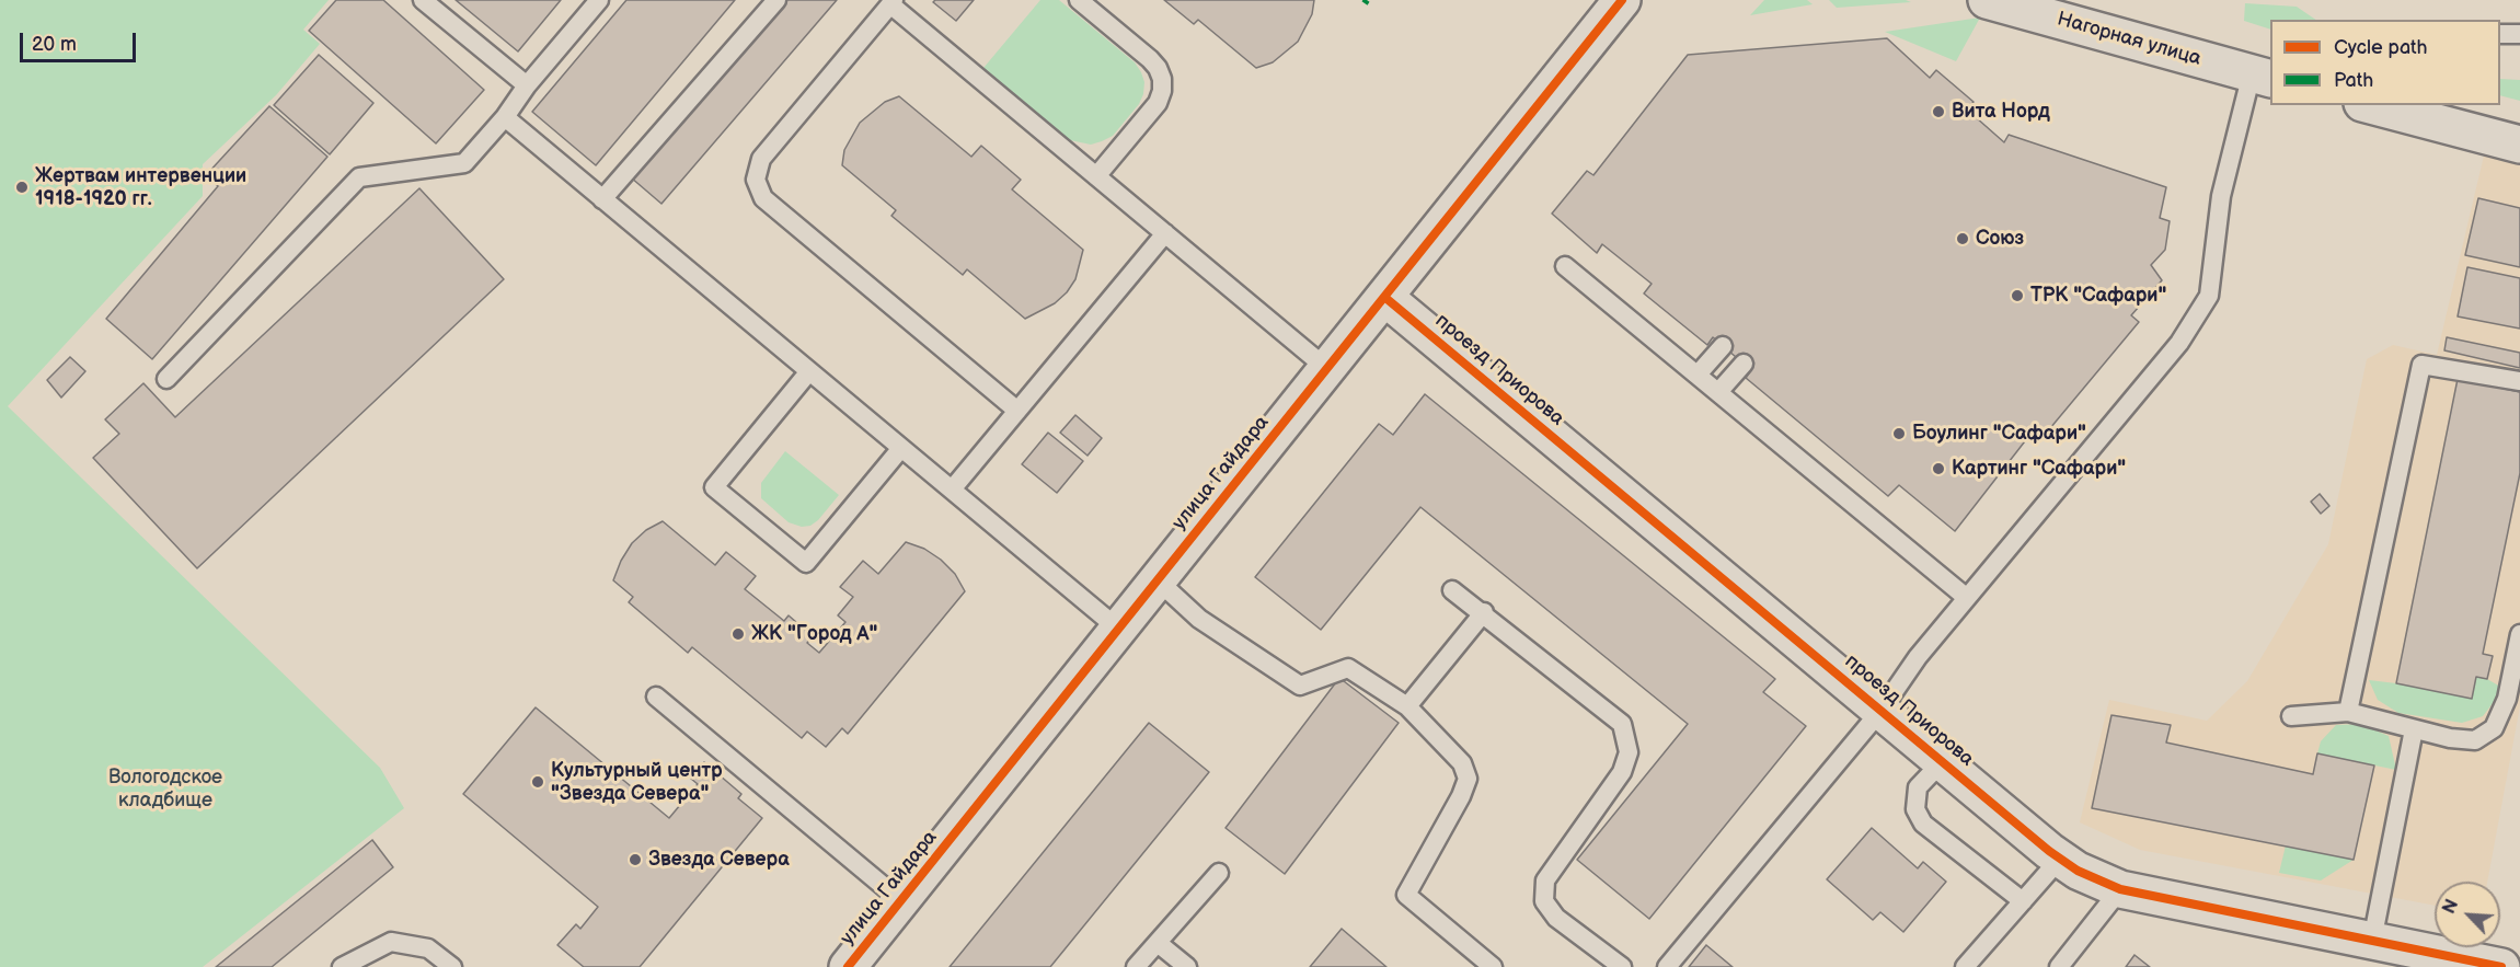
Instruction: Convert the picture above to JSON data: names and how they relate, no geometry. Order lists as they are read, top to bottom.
{
  "streets": {
    "street": ["Нагорная улица", "проезд Приорова", "улица Гайдара"]
  },
  "crossings": [
    ["проезд Приорова", "улица Гайдара"]
  ],
  "parks": ["Вологодское кладбище"],
  "places": [
    "Вита Норд",
    "Жертвам интервенции 1918-1920 гг.",
    "Союз",
    "ТРК \"Сафари\"",
    "Боулинг \"Сафари\"",
    "Картинг \"Сафари\"",
    "ЖК \"Город А\"",
    "Культурный центр \"Звезда Севера\"",
    "Звезда Севера"
  ],
  "legend": ["Cycle path", "Path"],
  "scale_bar": "20 m",
  "north": "top left"
}
